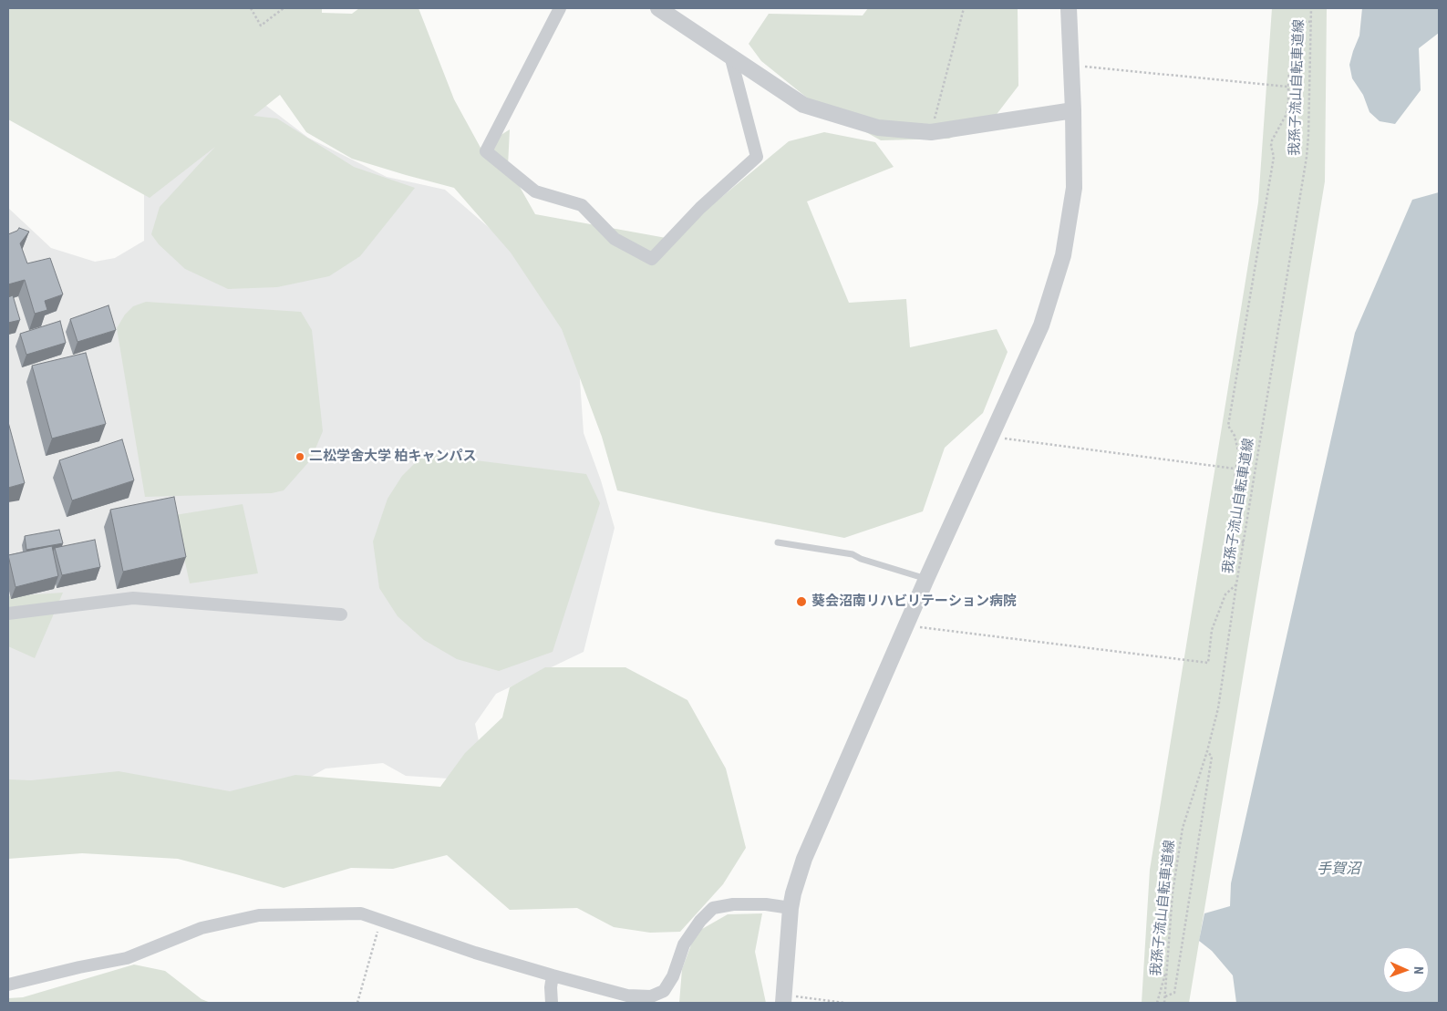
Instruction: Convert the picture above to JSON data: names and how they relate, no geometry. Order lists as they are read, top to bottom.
{
  "streets": {
    "path": ["我孫子流山自転車道線"]
  },
  "water": ["手賀沼"],
  "places": ["二松学舍大学 柏キャンパス", "葵会沼南リハビリテーション病院"],
  "north": "right"
}
